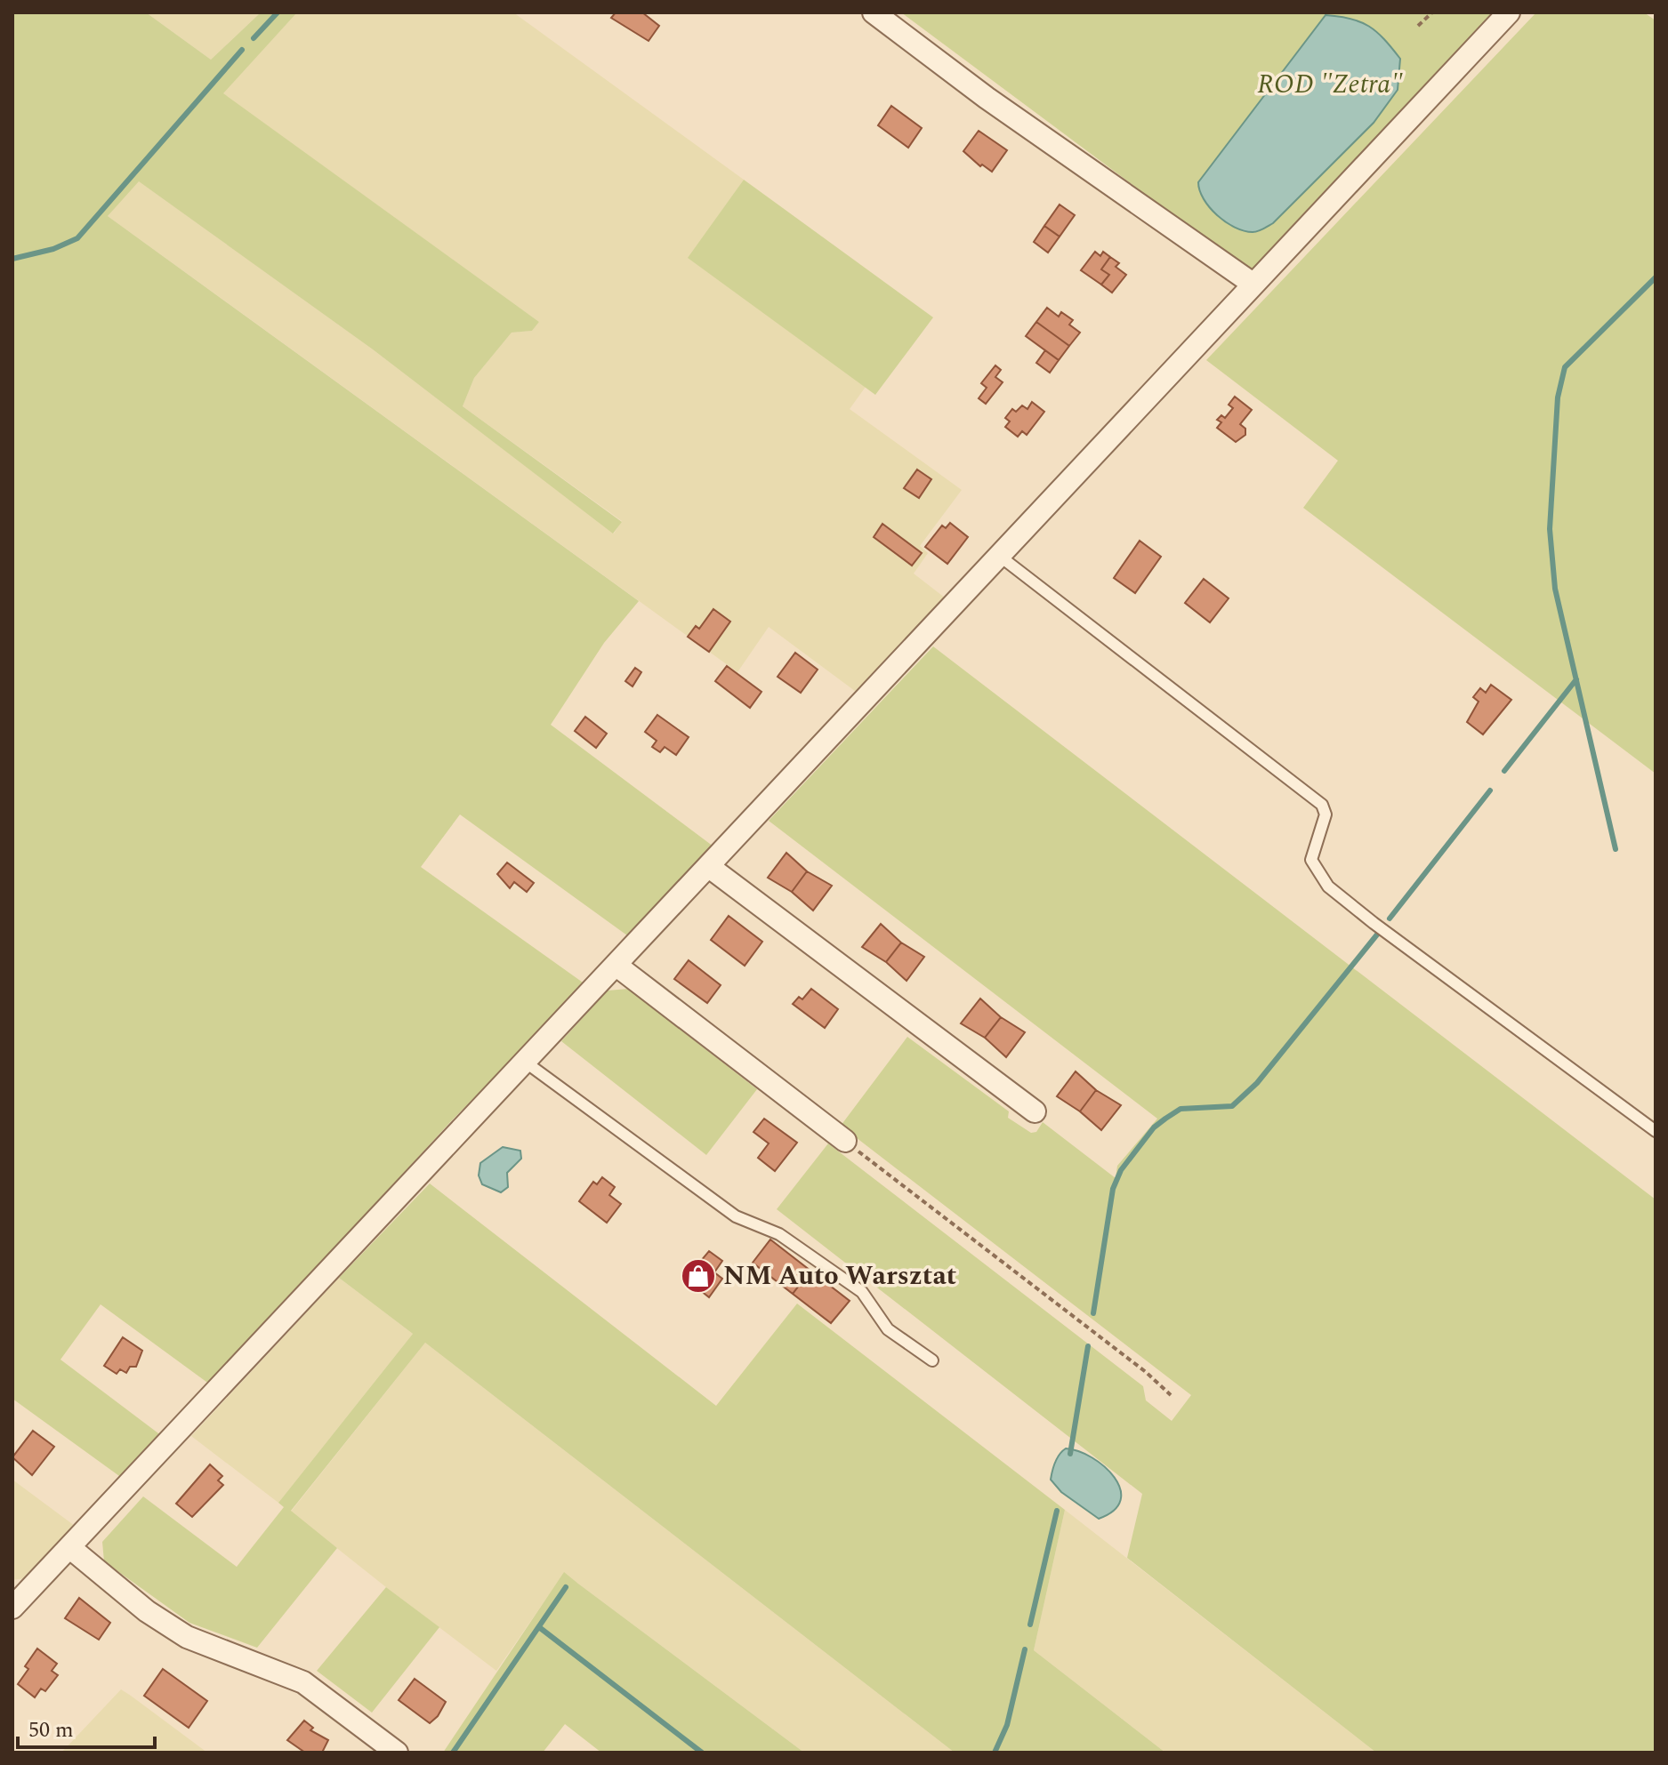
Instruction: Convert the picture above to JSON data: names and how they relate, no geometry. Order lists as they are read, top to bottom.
{
  "parks": ["ROD \"Zetra\""],
  "places": {
    "shop": ["NM Auto Warsztat"]
  },
  "scale_bar": "50 m"
}
